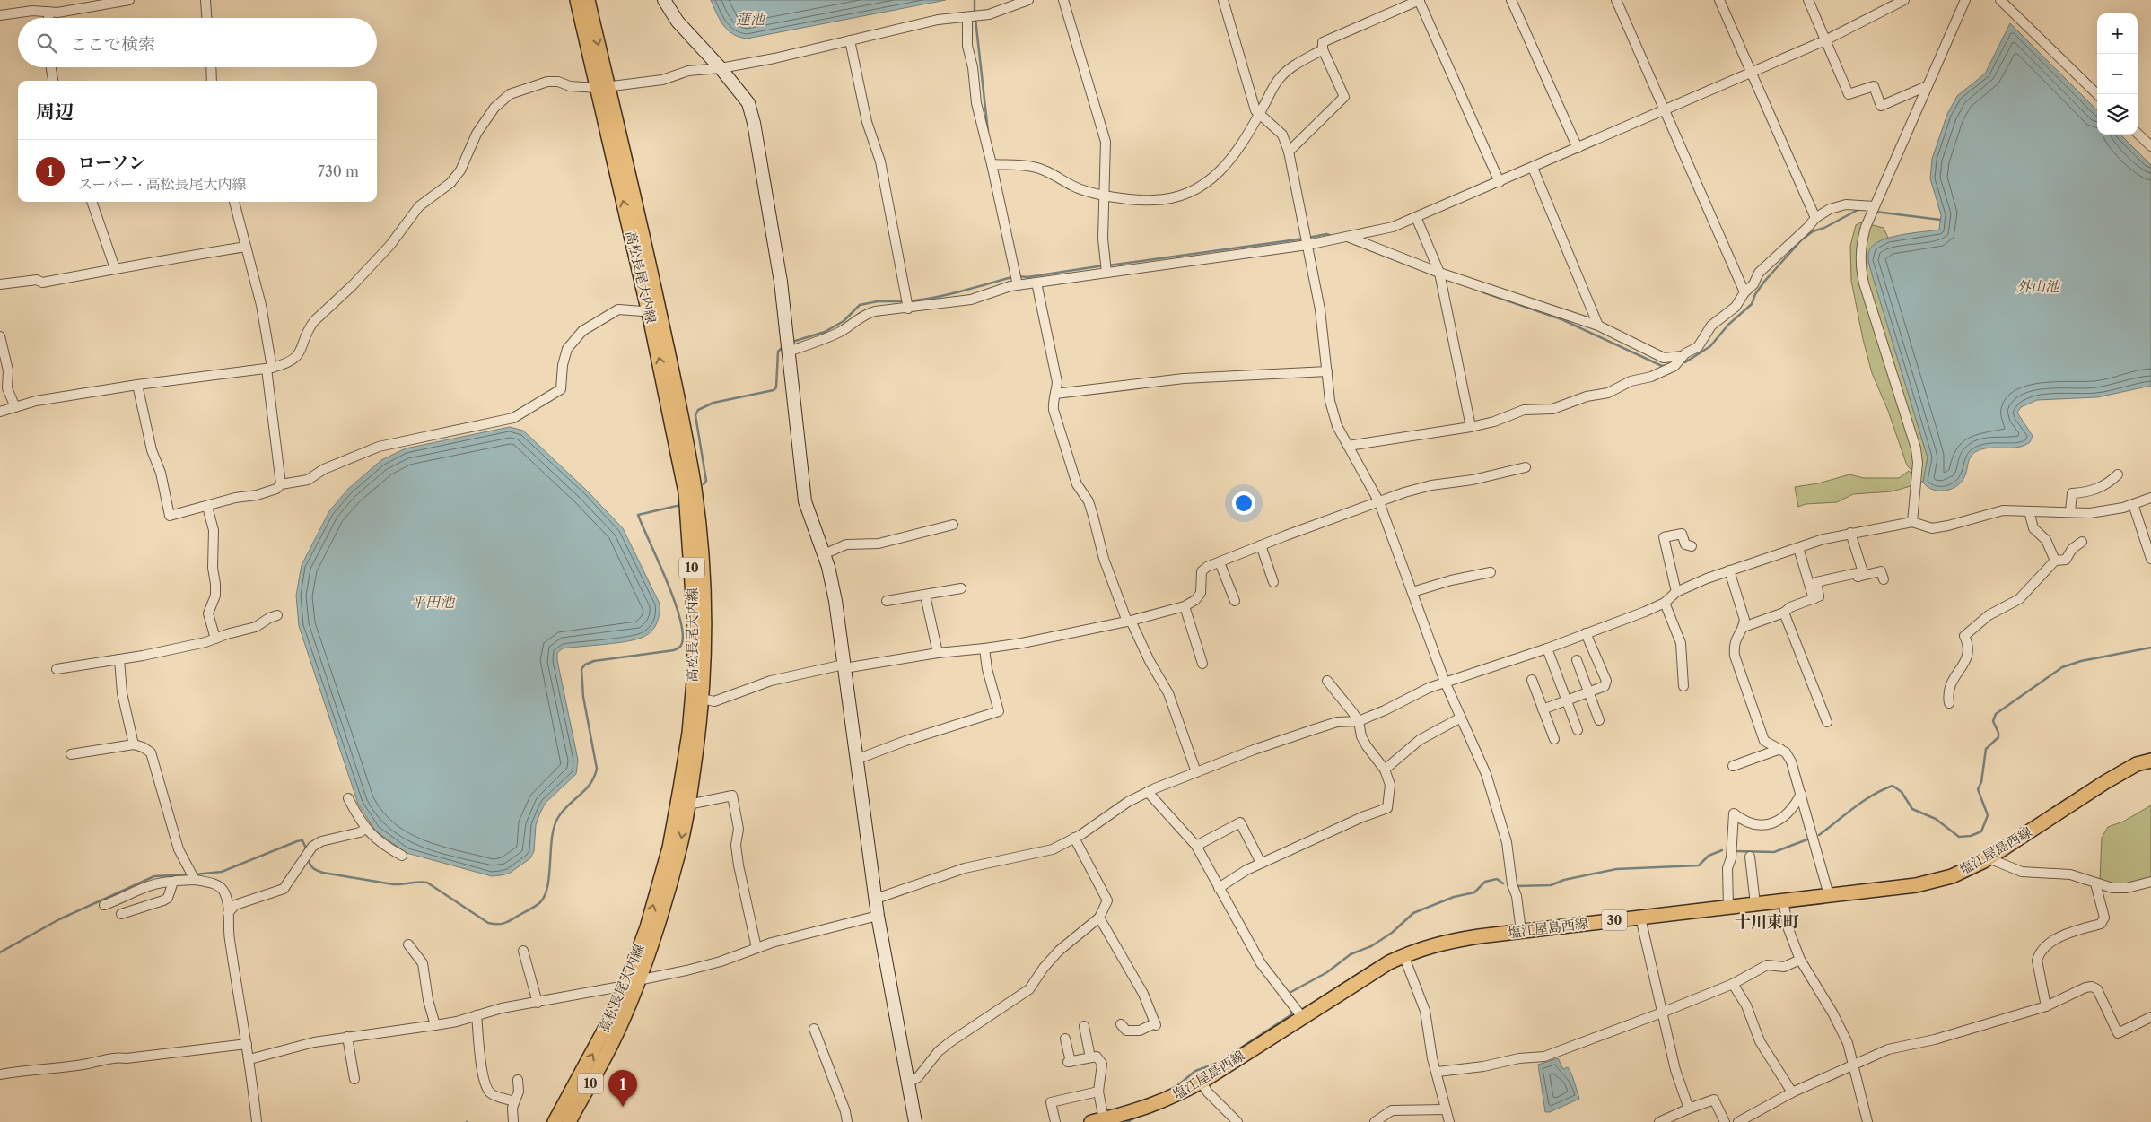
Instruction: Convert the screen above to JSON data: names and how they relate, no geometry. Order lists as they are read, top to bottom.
{
  "streets": {
    "main road": [
      "高松長尾大内線",
      "10",
      "塩江屋島西線",
      "30"
    ]
  },
  "districts": ["十川東町"],
  "water": ["蓮池", "外山池", "平田池"],
  "page": {
    "map_buttons": ["+", "−"],
    "search": "ここで検索",
    "heading": "周辺",
    "list": [
      {
        "mark": "1",
        "name": "ローソン",
        "note": "スーパー · 高松長尾大内線",
        "value": "730 m"
      }
    ],
    "pins": "1"
  }
}
